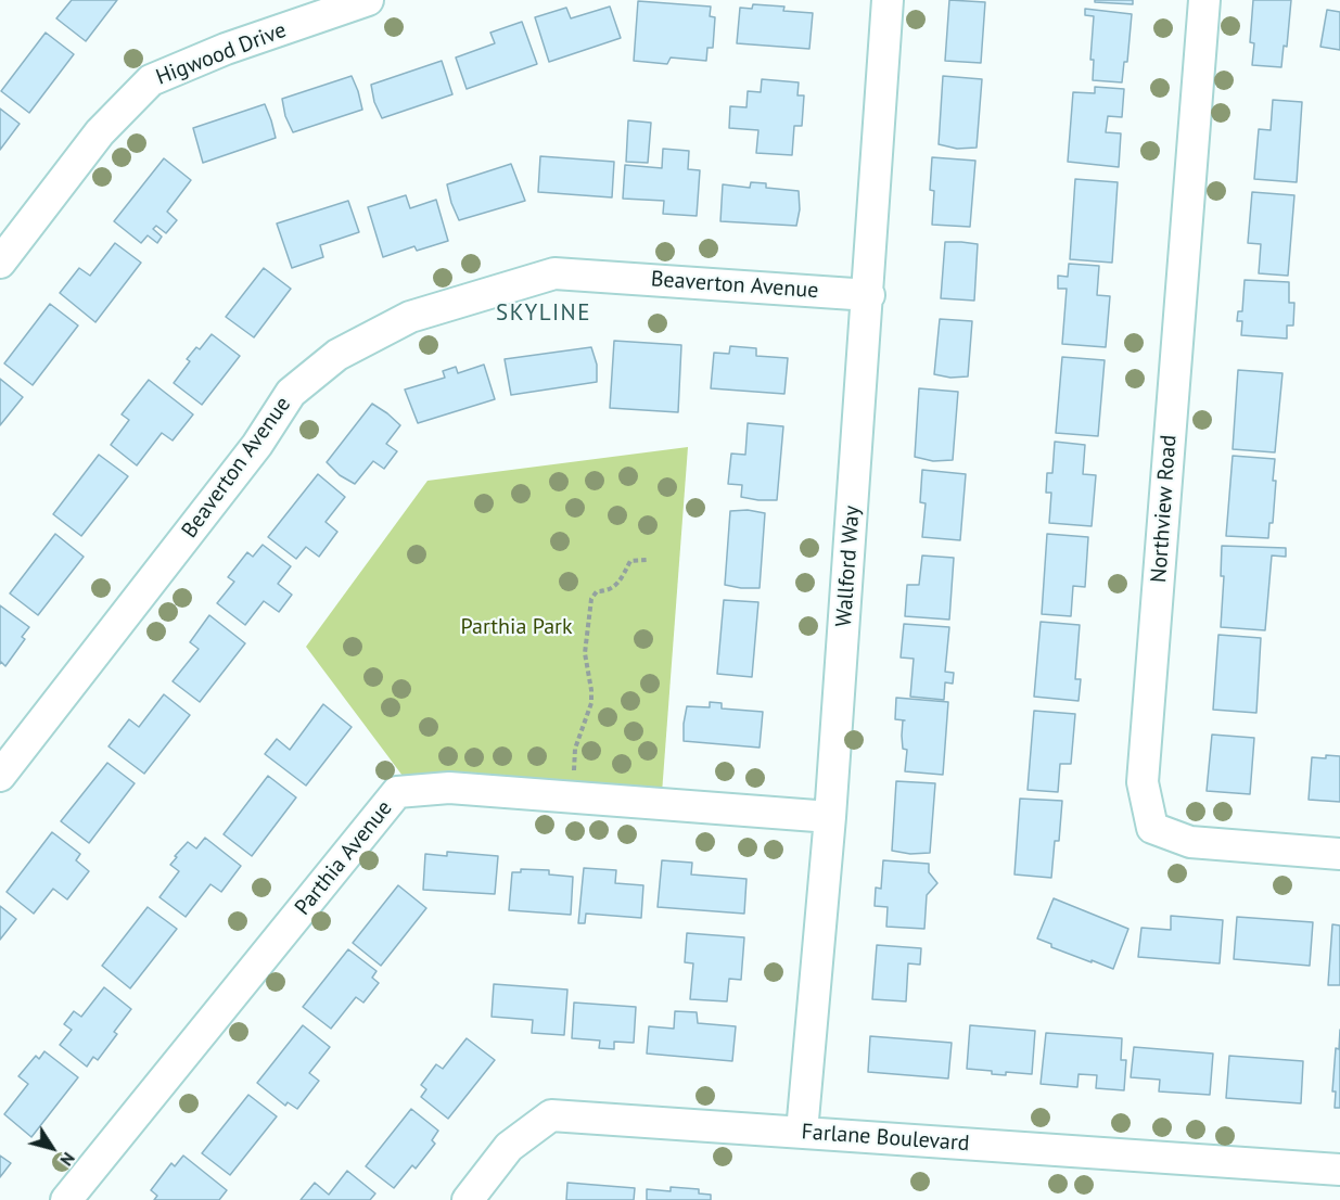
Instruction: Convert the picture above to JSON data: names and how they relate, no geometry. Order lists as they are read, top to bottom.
{
  "streets": {
    "street": [
      "Higwood Drive",
      "Beaverton Avenue",
      "Northview Road",
      "Wallford Way",
      "Parthia Avenue",
      "Farlane Boulevard"
    ]
  },
  "crossings": [
    ["Beaverton Avenue", "Wallford Way"],
    ["Wallford Way", "Parthia Avenue"],
    ["Wallford Way", "Farlane Boulevard"]
  ],
  "districts": ["SKYLINE"],
  "parks": ["Parthia Park"],
  "north": "bottom right"
}
